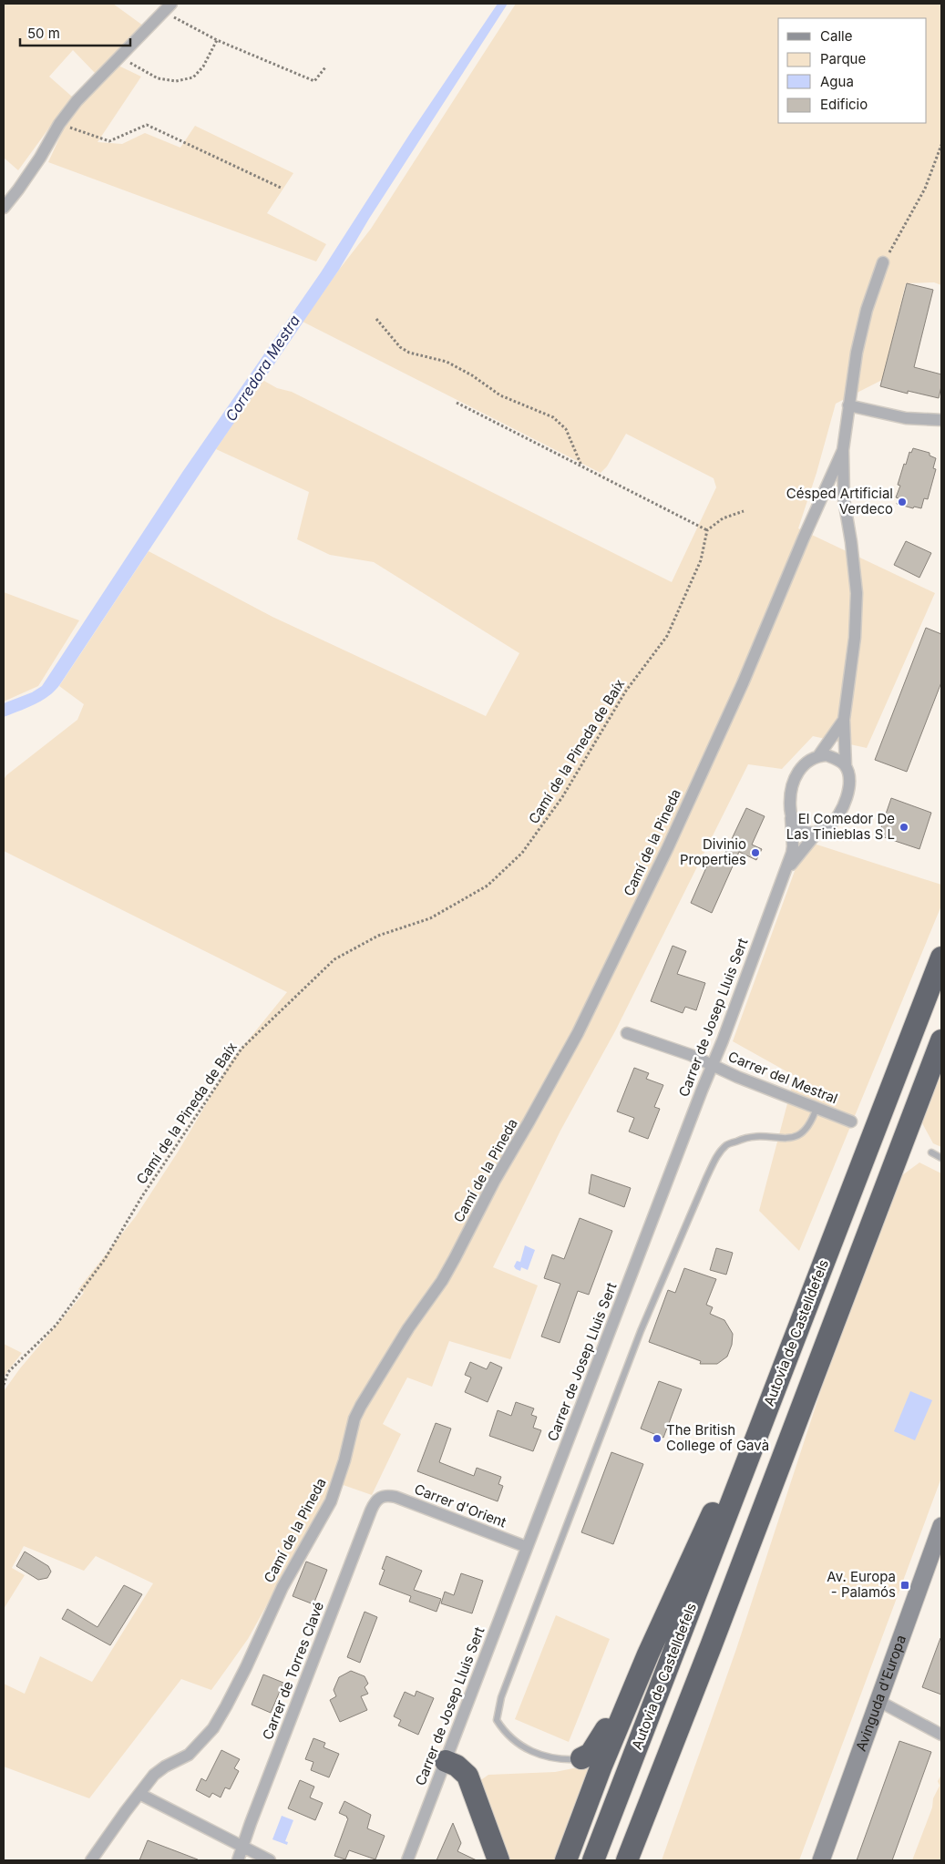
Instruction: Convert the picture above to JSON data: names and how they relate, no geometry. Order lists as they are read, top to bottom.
{
  "streets": {
    "highway": ["Autovia de Castelldefels"],
    "street": [
      "Camí de la Pineda",
      "Carrer de Josep Lluis Sert",
      "Carrer del Mestral",
      "Carrer d'Orient",
      "Carrer de Torres Clavé",
      "Avinguda d'Europa"
    ],
    "path": ["Camí de la Pineda de Baíx"]
  },
  "crossings": [
    ["Camí de la Pineda", "Carrer de Josep Lluis Sert"],
    ["Carrer de Josep Lluis Sert", "Carrer del Mestral"],
    ["Carrer de Josep Lluis Sert", "Carrer d'Orient"],
    ["Carrer d'Orient", "Carrer de Torres Clavé"]
  ],
  "water": ["Corredora Mestra"],
  "places": {
    "other": [
      "Césped Artificial Verdeco",
      "El Comedor De Las Tinieblas S L",
      "Divinio Properties",
      "The British College of Gavà"
    ],
    "transit": ["Av. Europa - Palamós"]
  },
  "legend": [
    "Calle",
    "Parque",
    "Agua",
    "Edificio"
  ],
  "scale_bar": "50 m"
}
